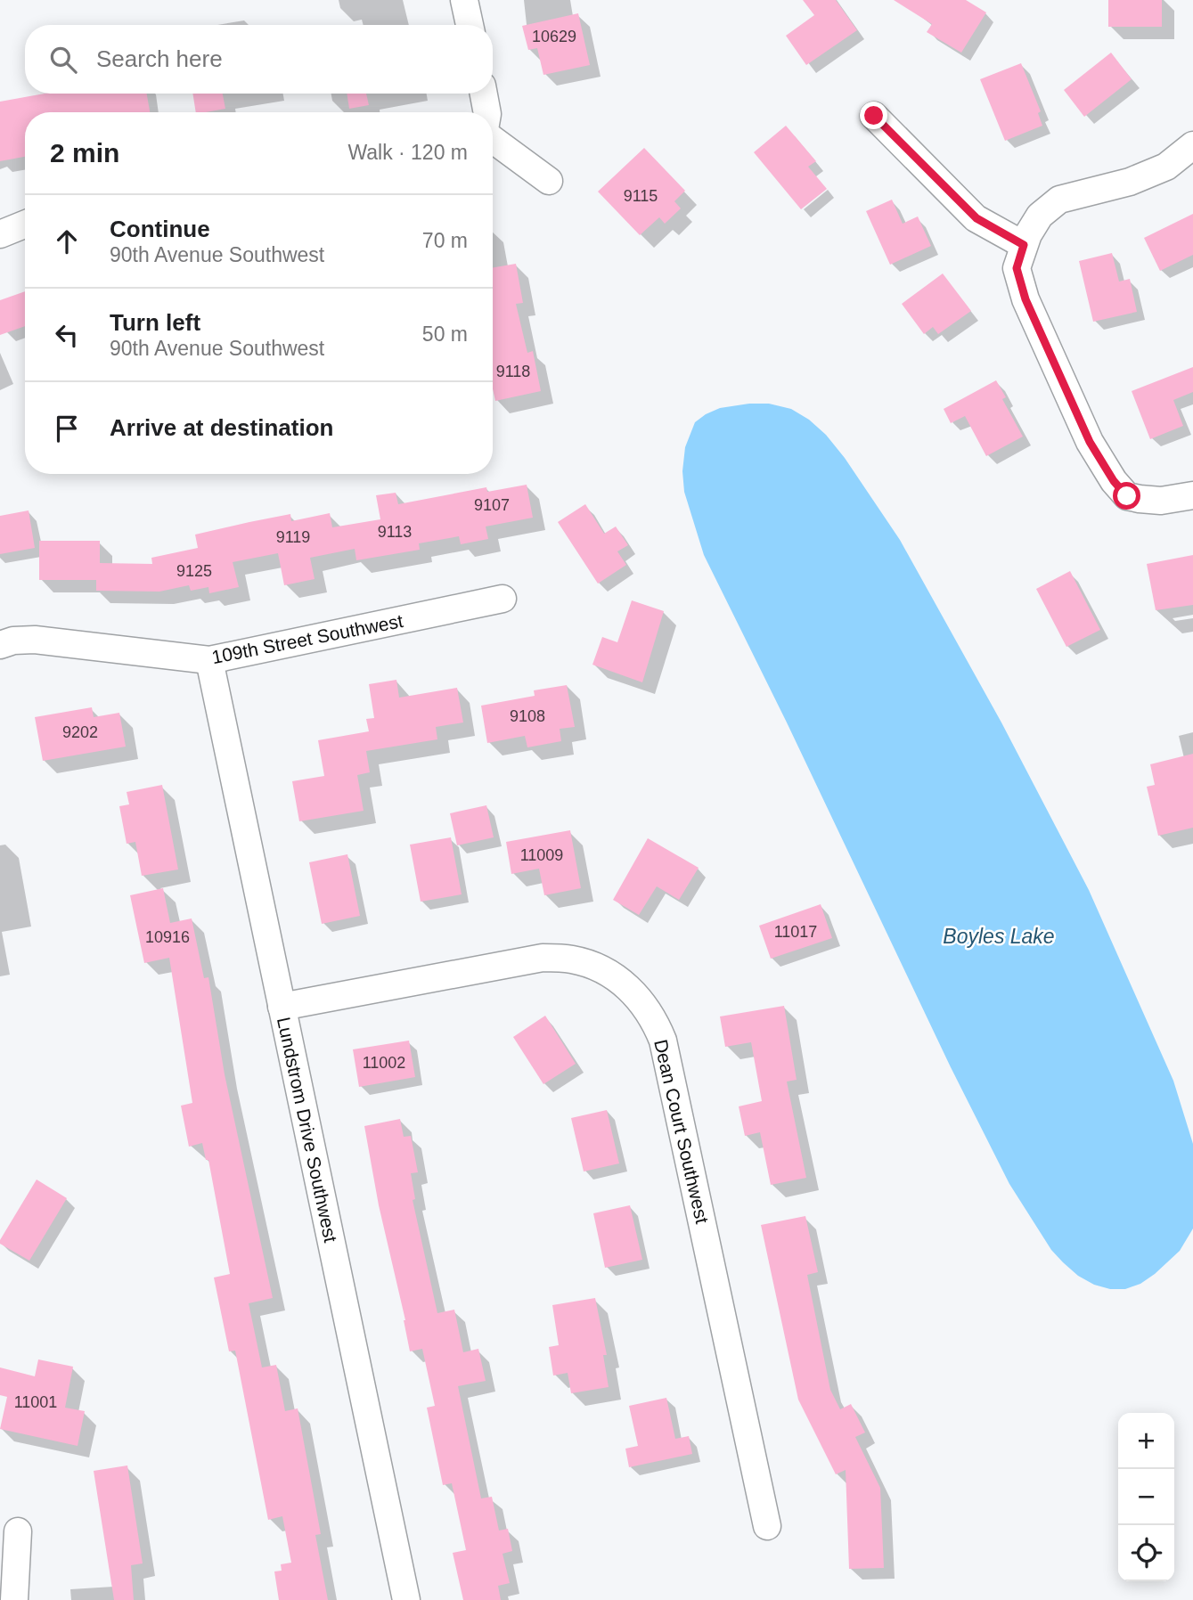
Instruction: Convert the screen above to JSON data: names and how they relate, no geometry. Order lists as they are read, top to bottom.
{
  "streets": {
    "street": ["109th Street Southwest", "Lundstrom Drive Southwest", "Dean Court Southwest"]
  },
  "crossings": [
    ["109th Street Southwest", "Lundstrom Drive Southwest"],
    ["Lundstrom Drive Southwest", "Dean Court Southwest"]
  ],
  "water": ["Boyles Lake"],
  "house_numbers": [
    "10629",
    "9115",
    "9118",
    "9107",
    "9113",
    "9119",
    "9125",
    "9108",
    "9202",
    "11009",
    "11017",
    "10916",
    "11002",
    "11001"
  ],
  "page": {
    "search": "Search here",
    "heading": ["2 min", "Walk · 120 m"],
    "list": [
      ["Continue", "90th Avenue Southwest", "70 m"],
      ["Turn left", "90th Avenue Southwest", "50 m"],
      "Arrive at destination"
    ],
    "map_buttons": ["+", "−"]
  }
}
